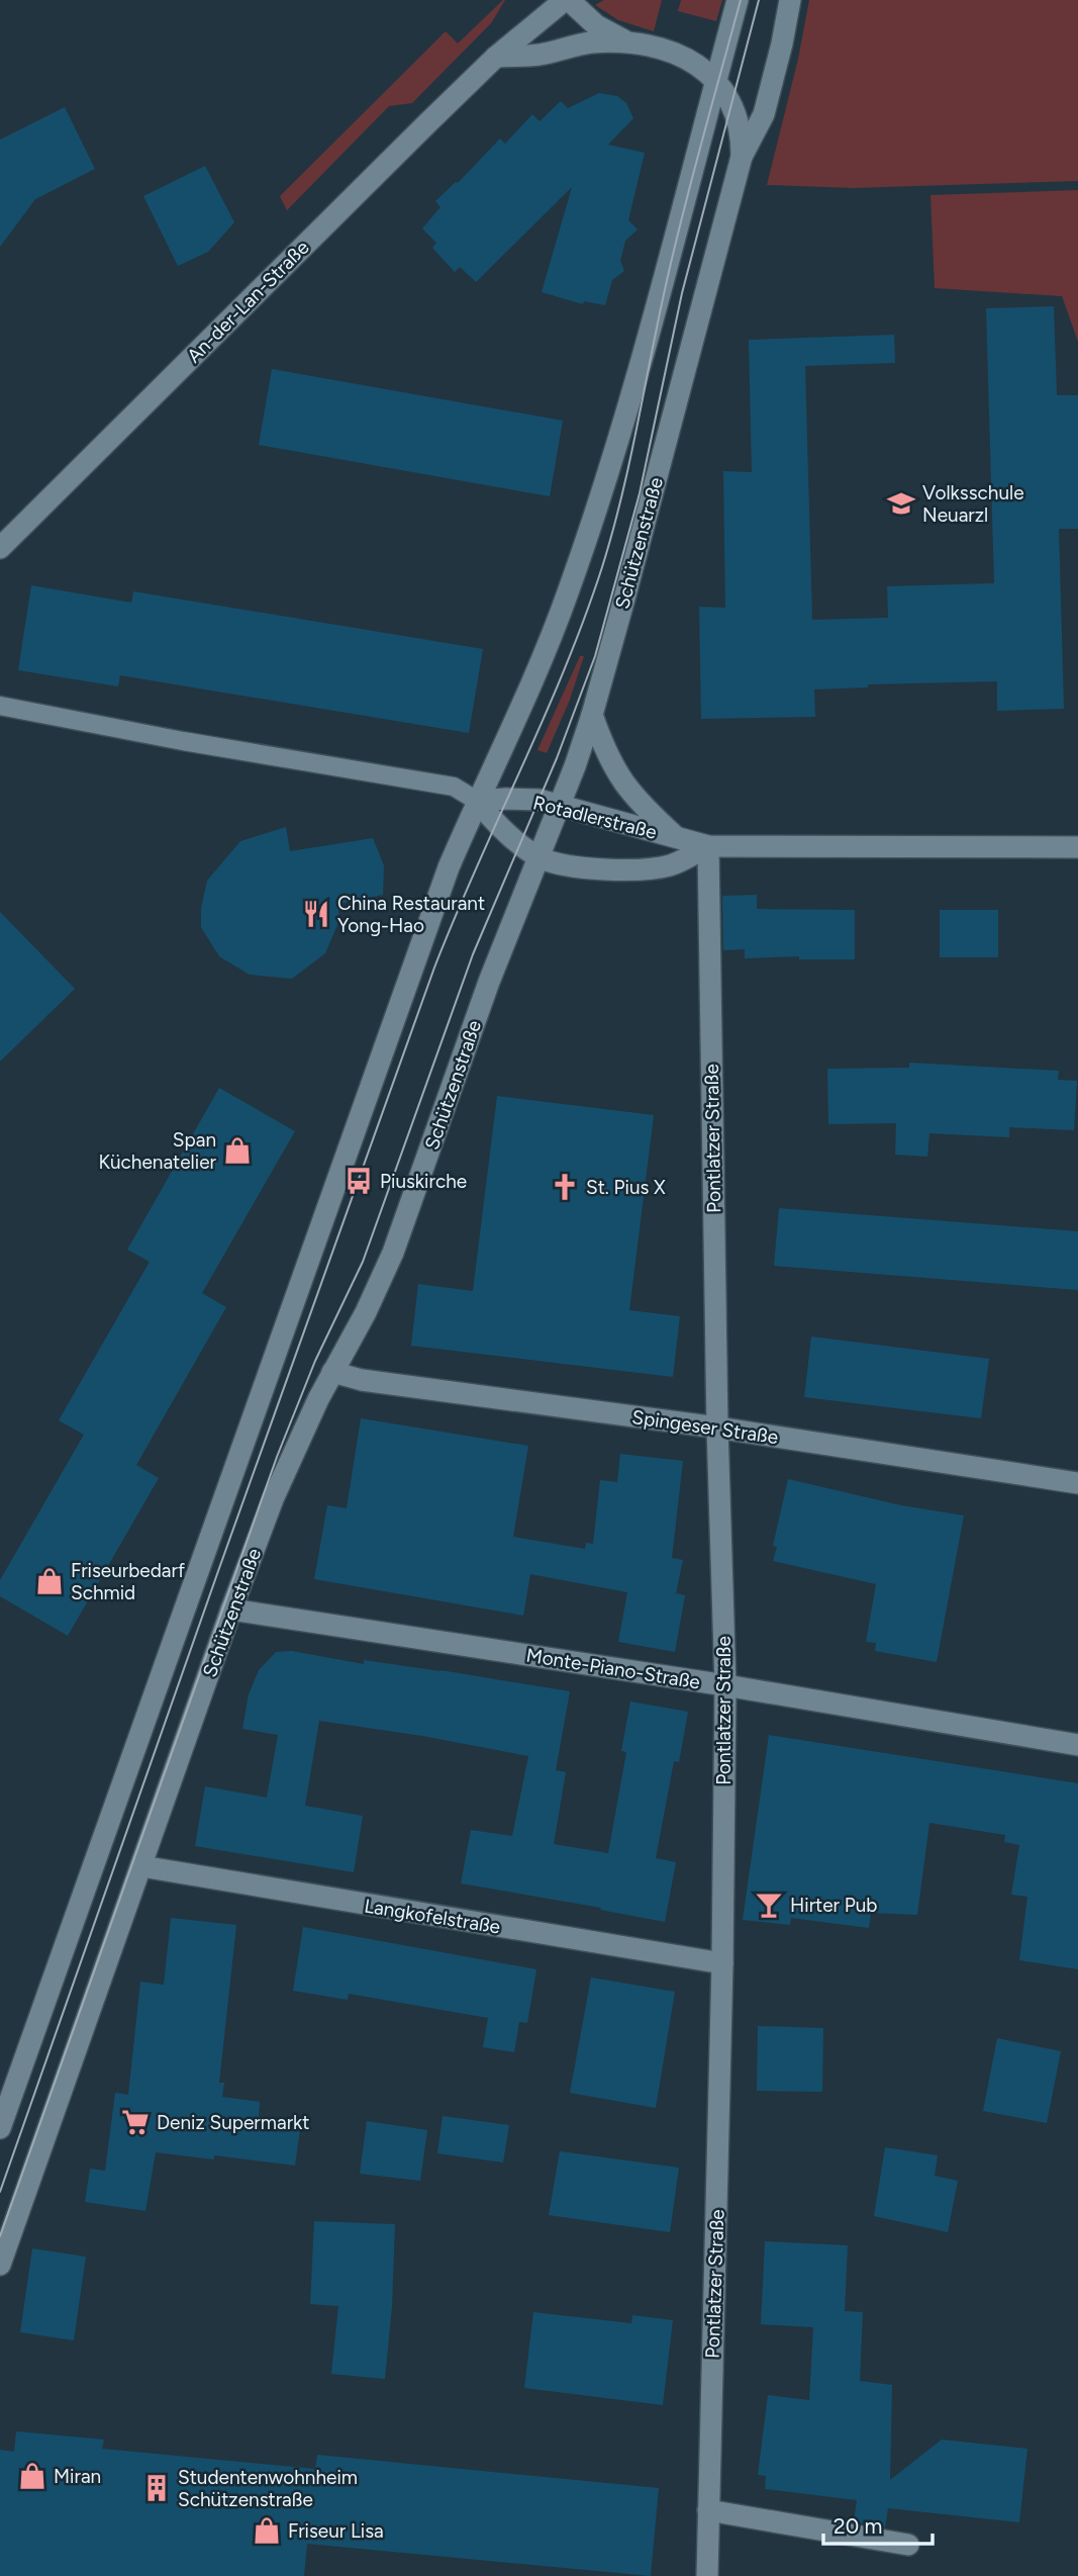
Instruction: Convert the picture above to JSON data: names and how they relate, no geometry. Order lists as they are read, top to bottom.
{
  "streets": {
    "street": [
      "An-der-Lan-Straße",
      "Schützenstraße",
      "Rotadlerstraße",
      "Pontlatzer Straße",
      "Spingeser Straße",
      "Monte-Piano-Straße",
      "Langkofelstraße"
    ]
  },
  "crossings": [
    ["Schützenstraße", "Rotadlerstraße"],
    ["Schützenstraße", "Spingeser Straße"],
    ["Schützenstraße", "Monte-Piano-Straße"],
    ["Schützenstraße", "Langkofelstraße"],
    ["Rotadlerstraße", "Pontlatzer Straße"],
    ["Pontlatzer Straße", "Spingeser Straße"],
    ["Pontlatzer Straße", "Monte-Piano-Straße"],
    ["Pontlatzer Straße", "Langkofelstraße"]
  ],
  "places": {
    "school or university": ["Volksschule Neuarzl"],
    "restaurant": ["China Restaurant Yong-Hao"],
    "shop": [
      "Span Küchenatelier",
      "Friseurbedarf Schmid",
      "Miran",
      "Friseur Lisa"
    ],
    "bus stop": ["Piuskirche"],
    "church": ["St. Pius X"],
    "bar": ["Hirter Pub"],
    "supermarket": ["Deniz Supermarkt"],
    "building": ["Studentenwohnheim Schützenstraße"]
  },
  "scale_bar": "20 m"
}
